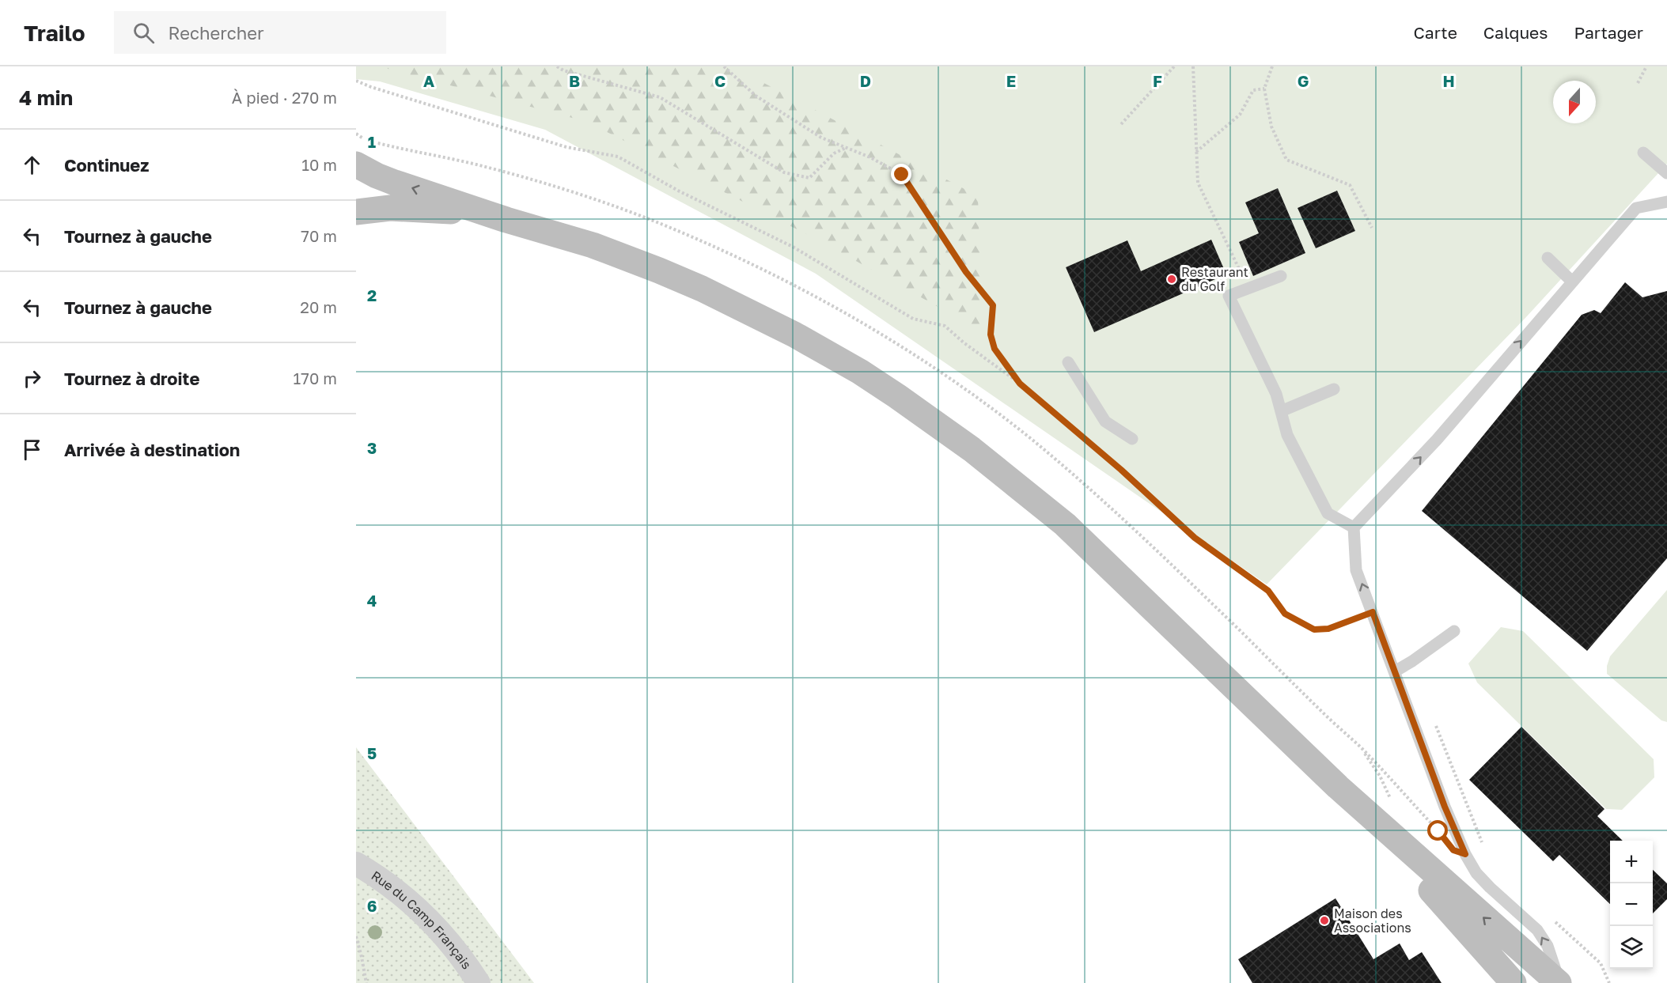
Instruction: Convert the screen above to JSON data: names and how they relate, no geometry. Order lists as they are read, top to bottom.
{
  "streets": {
    "street": ["Rue du Camp Français"]
  },
  "places": ["Restaurant du Golf", "Maison des Associations"],
  "north": "bottom",
  "page": {
    "header": "Trailo",
    "search": "Rechercher",
    "nav": ["Carte", "Calques", "Partager"],
    "heading": ["4 min", "À pied · 270 m"],
    "list": [
      ["Continuez", "10 m"],
      ["Tournez à gauche", "70 m"],
      ["Tournez à gauche", "20 m"],
      ["Tournez à droite", "170 m"],
      "Arrivée à destination"
    ],
    "map_buttons": ["+", "−"]
  },
  "grid": {
    "columns": [
      "A",
      "B",
      "C",
      "D",
      "E",
      "F",
      "G",
      "H"
    ],
    "rows": [
      "1",
      "2",
      "3",
      "4",
      "5",
      "6"
    ]
  }
}
